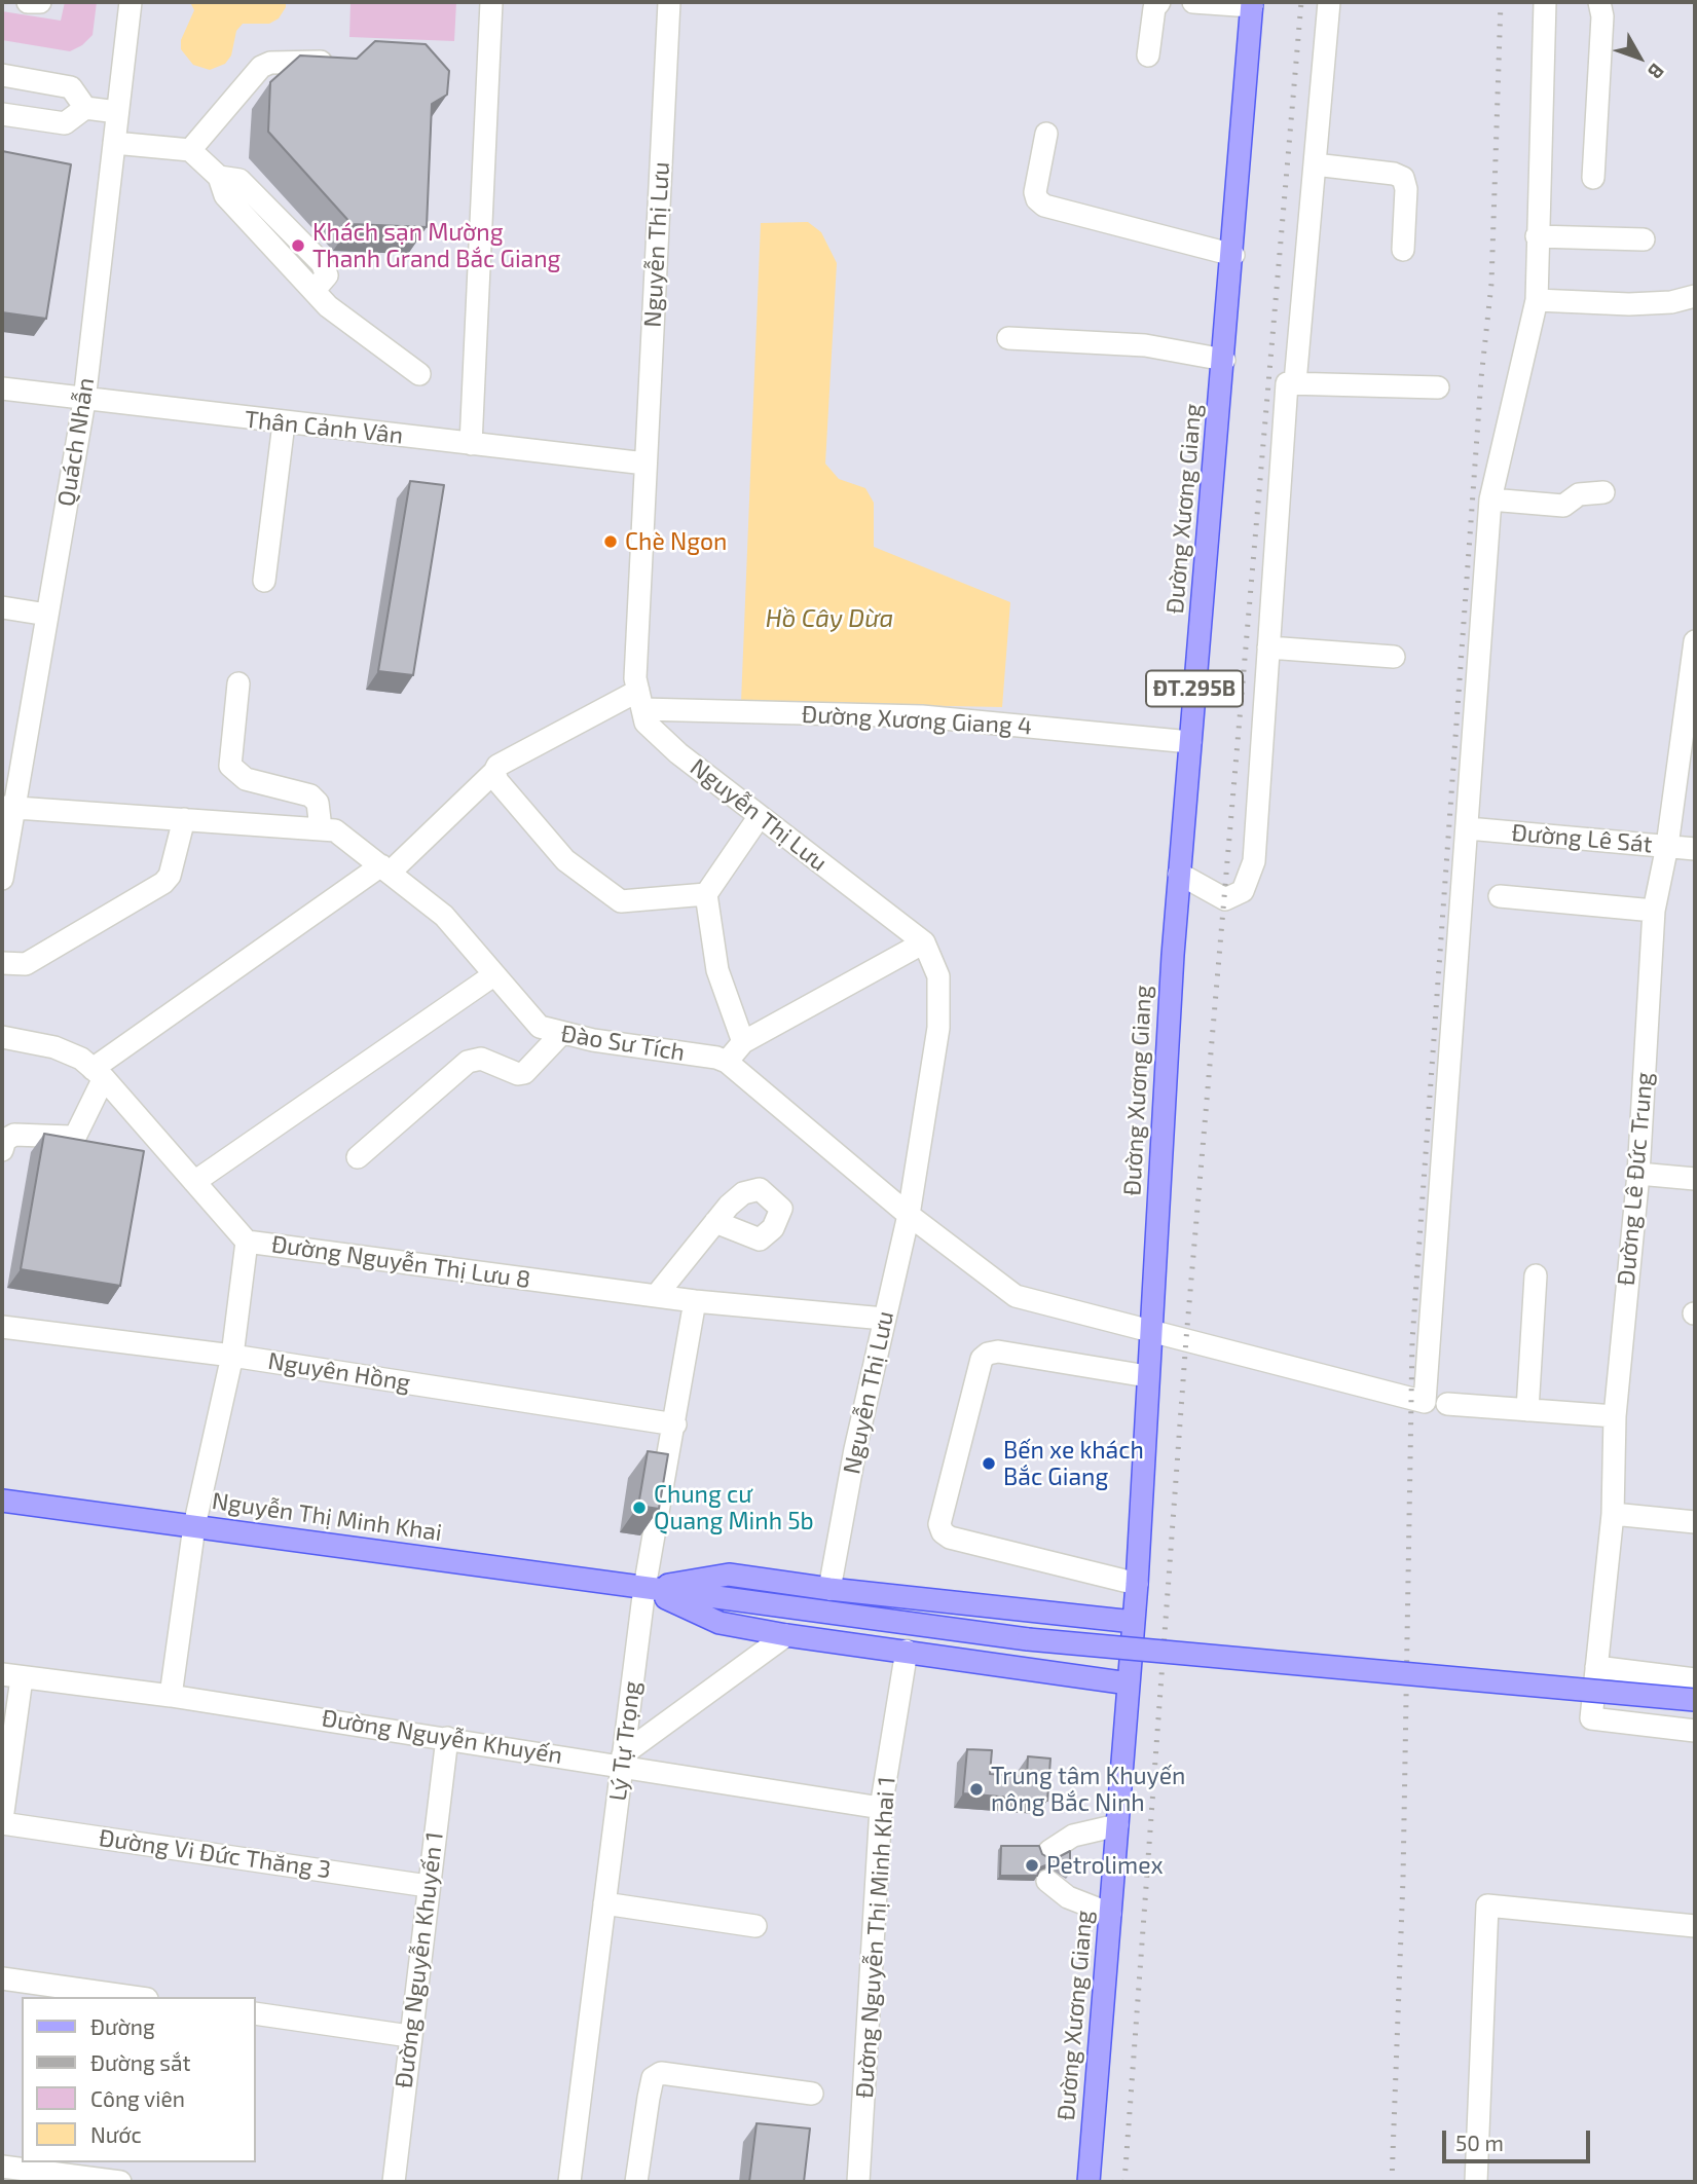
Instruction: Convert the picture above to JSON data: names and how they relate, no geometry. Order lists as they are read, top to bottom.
{
  "streets": {
    "main road": ["Đường Xương Giang", "ĐT.295B", "Nguyễn Thị Minh Khai"],
    "street": [
      "Nguyễn Thị Lưu",
      "Thân Cảnh Vân",
      "Quách Nhẫn",
      "Đường Xương Giang 4",
      "Đường Lê Sát",
      "Đào Sư Tích",
      "Đường Lê Đức Trung",
      "Đường Nguyễn Thị Lưu 8",
      "Nguyên Hồng",
      "Đường Nguyễn Khuyến",
      "Lý Tự Trọng",
      "Đường Vi Đức Thăng 3",
      "Đường Nguyễn Thị Minh Khai 1",
      "Đường Nguyễn Khuyến 1"
    ]
  },
  "crossings": [
    ["Nguyễn Thị Lưu", "Thân Cảnh Vân"],
    ["Nguyễn Thị Lưu", "Đường Xương Giang 4"],
    ["Nguyễn Thị Lưu", "Đường Nguyễn Thị Lưu 8"],
    ["Thân Cảnh Vân", "Quách Nhẫn"],
    ["Quách Nhẫn", "Đào Sư Tích"],
    ["Đường Xương Giang", "Đường Xương Giang 4"],
    ["Đường Lê Sát", "Đường Lê Đức Trung"],
    ["Đường Nguyễn Thị Lưu 8", "Lý Tự Trọng"],
    ["Nguyên Hồng", "Lý Tự Trọng"],
    ["Nguyễn Thị Minh Khai", "Lý Tự Trọng"],
    ["Đường Nguyễn Khuyến", "Lý Tự Trọng"],
    ["Đường Nguyễn Khuyến", "Đường Nguyễn Thị Minh Khai 1"],
    ["Đường Nguyễn Khuyến", "Đường Nguyễn Khuyến 1"],
    ["Đường Vi Đức Thăng 3", "Đường Nguyễn Khuyến 1"]
  ],
  "water": ["Hồ Cây Dừa"],
  "places": [
    "Khách sạn Mường Thanh Grand Bắc Giang",
    "Chè Ngon",
    "Bến xe khách Bắc Giang",
    "Chung cư Quang Minh 5b",
    "Trung tâm Khuyến nông Bắc Ninh",
    "Petrolimex"
  ],
  "legend": [
    "Đường",
    "Đường sắt",
    "Công viên",
    "Nước"
  ],
  "scale_bar": "50 m",
  "north": "bottom right"
}
